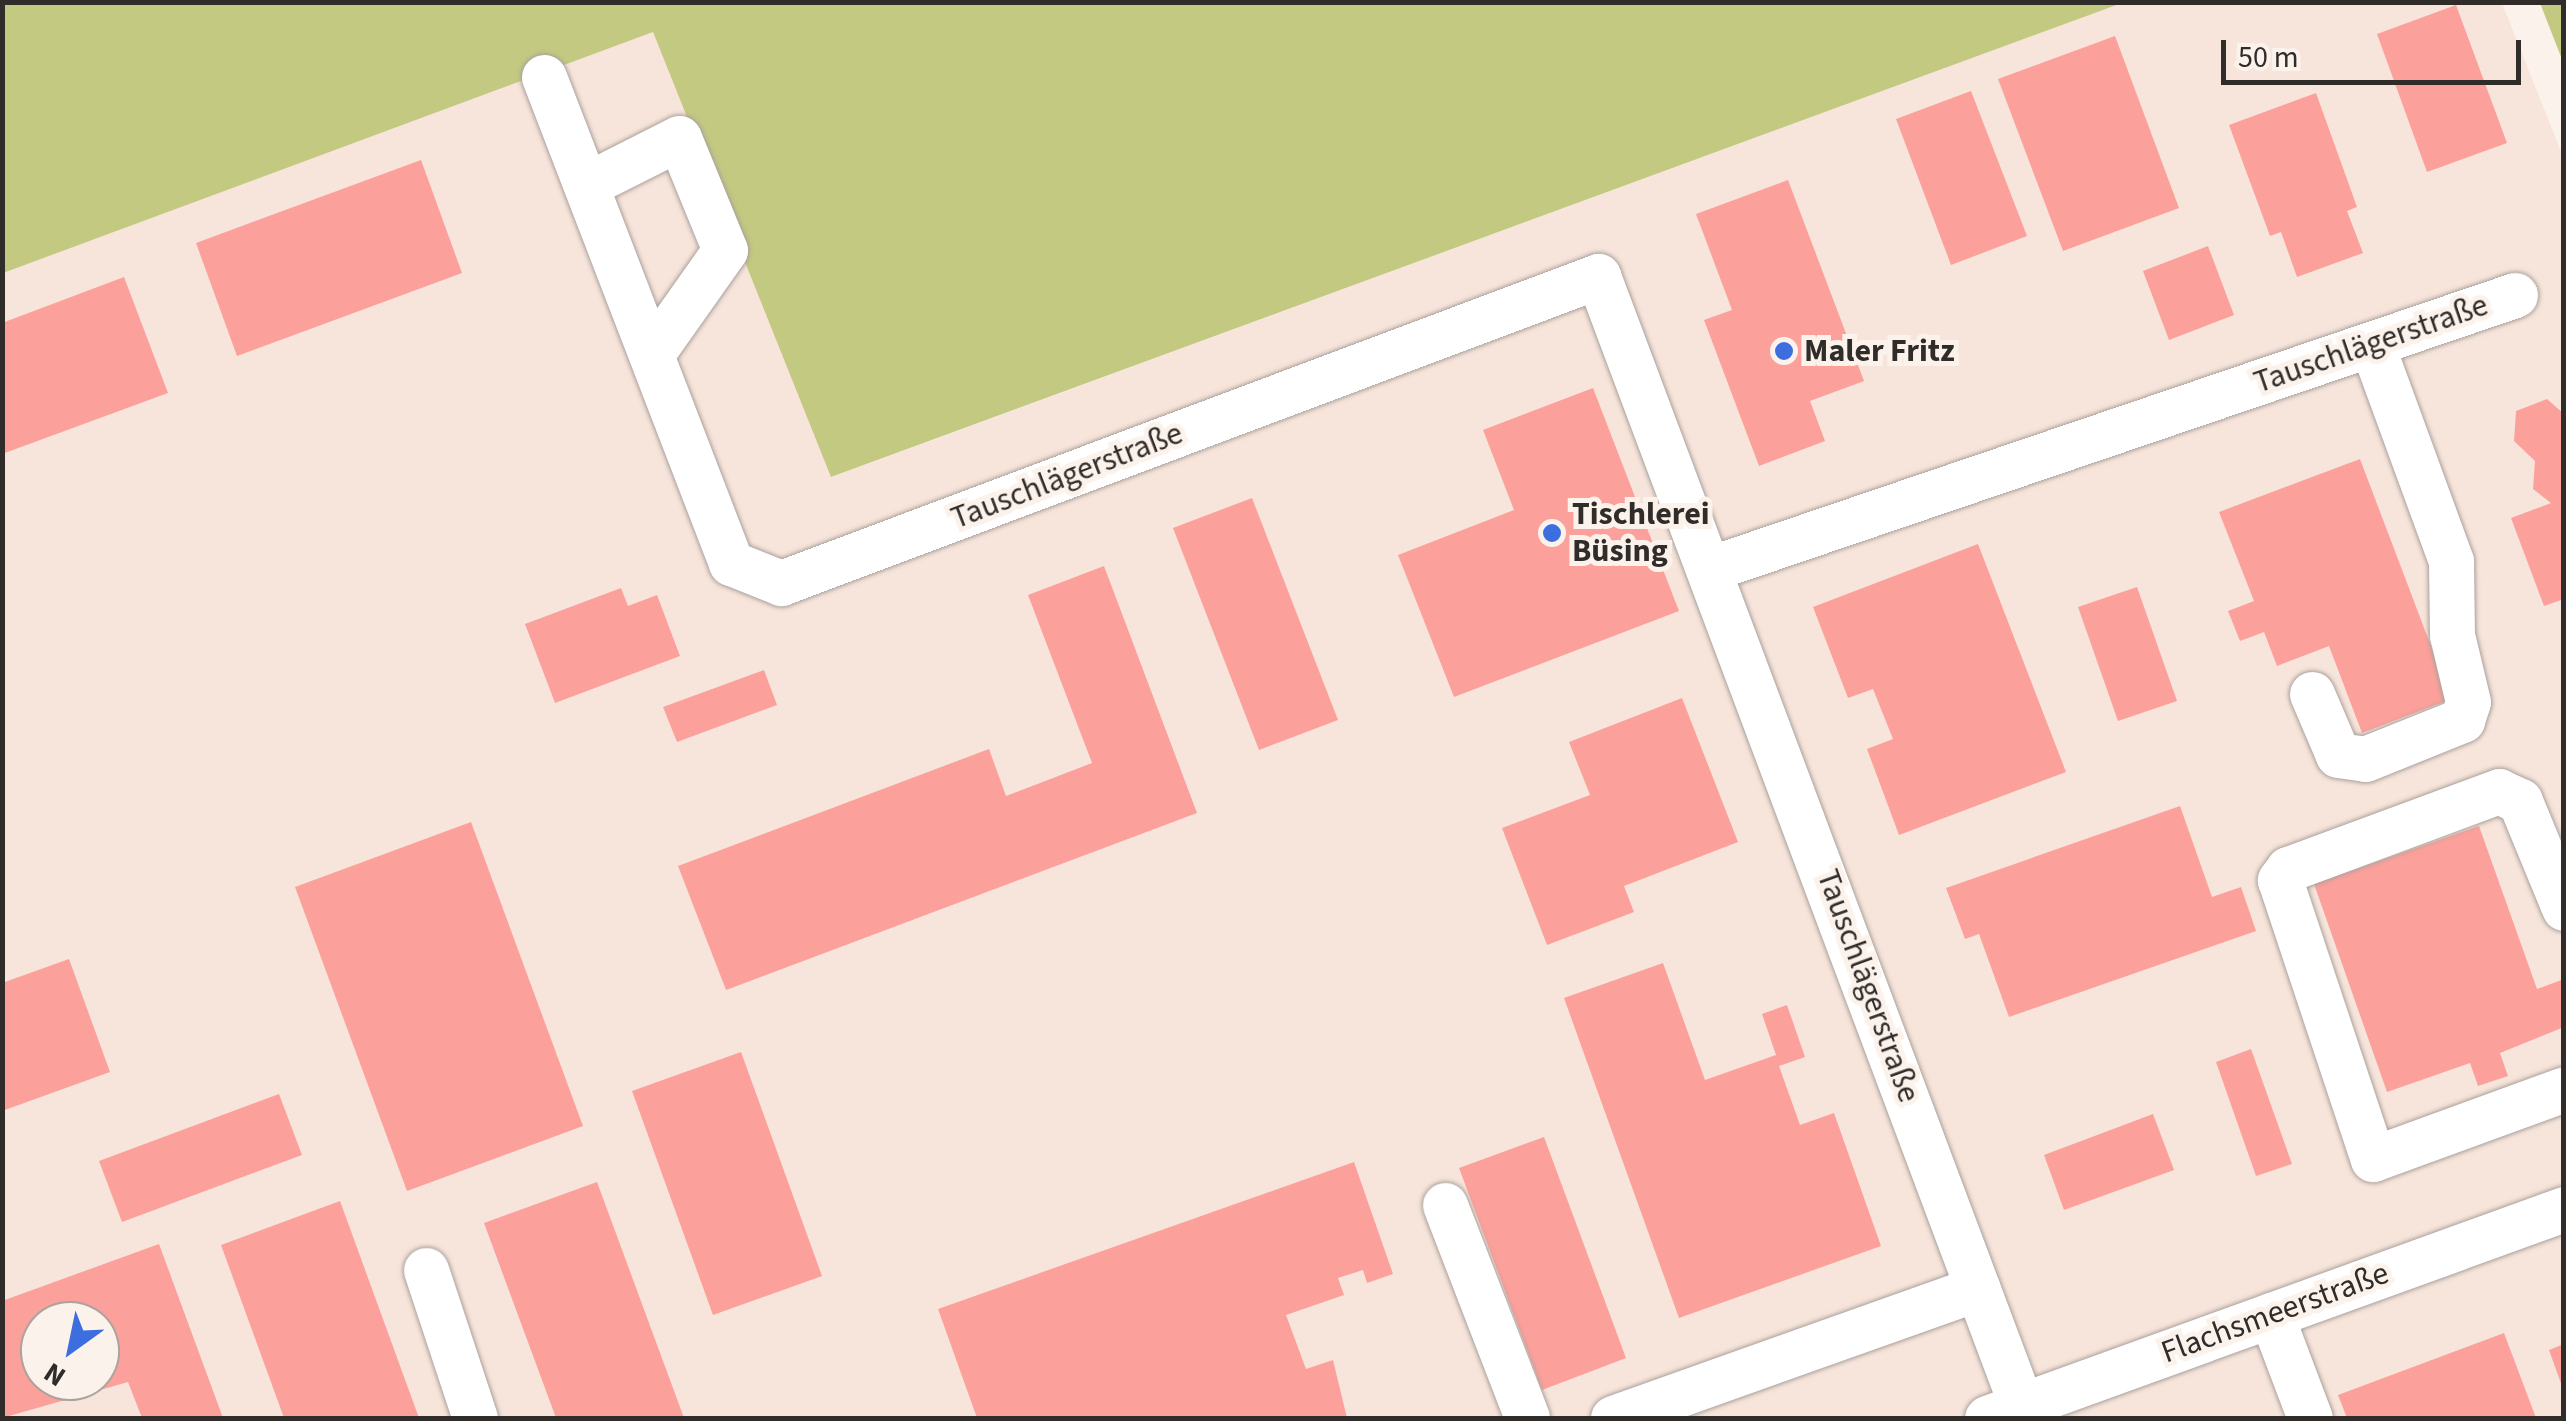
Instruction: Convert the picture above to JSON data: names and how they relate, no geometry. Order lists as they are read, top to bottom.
{
  "streets": {
    "street": ["Tauschlägerstraße", "Flachsmeerstraße"]
  },
  "crossings": [
    ["Tauschlägerstraße", "Flachsmeerstraße"]
  ],
  "places": ["Maler Fritz", "Tischlerei Büsing"],
  "scale_bar": "50 m",
  "north": "bottom left"
}
